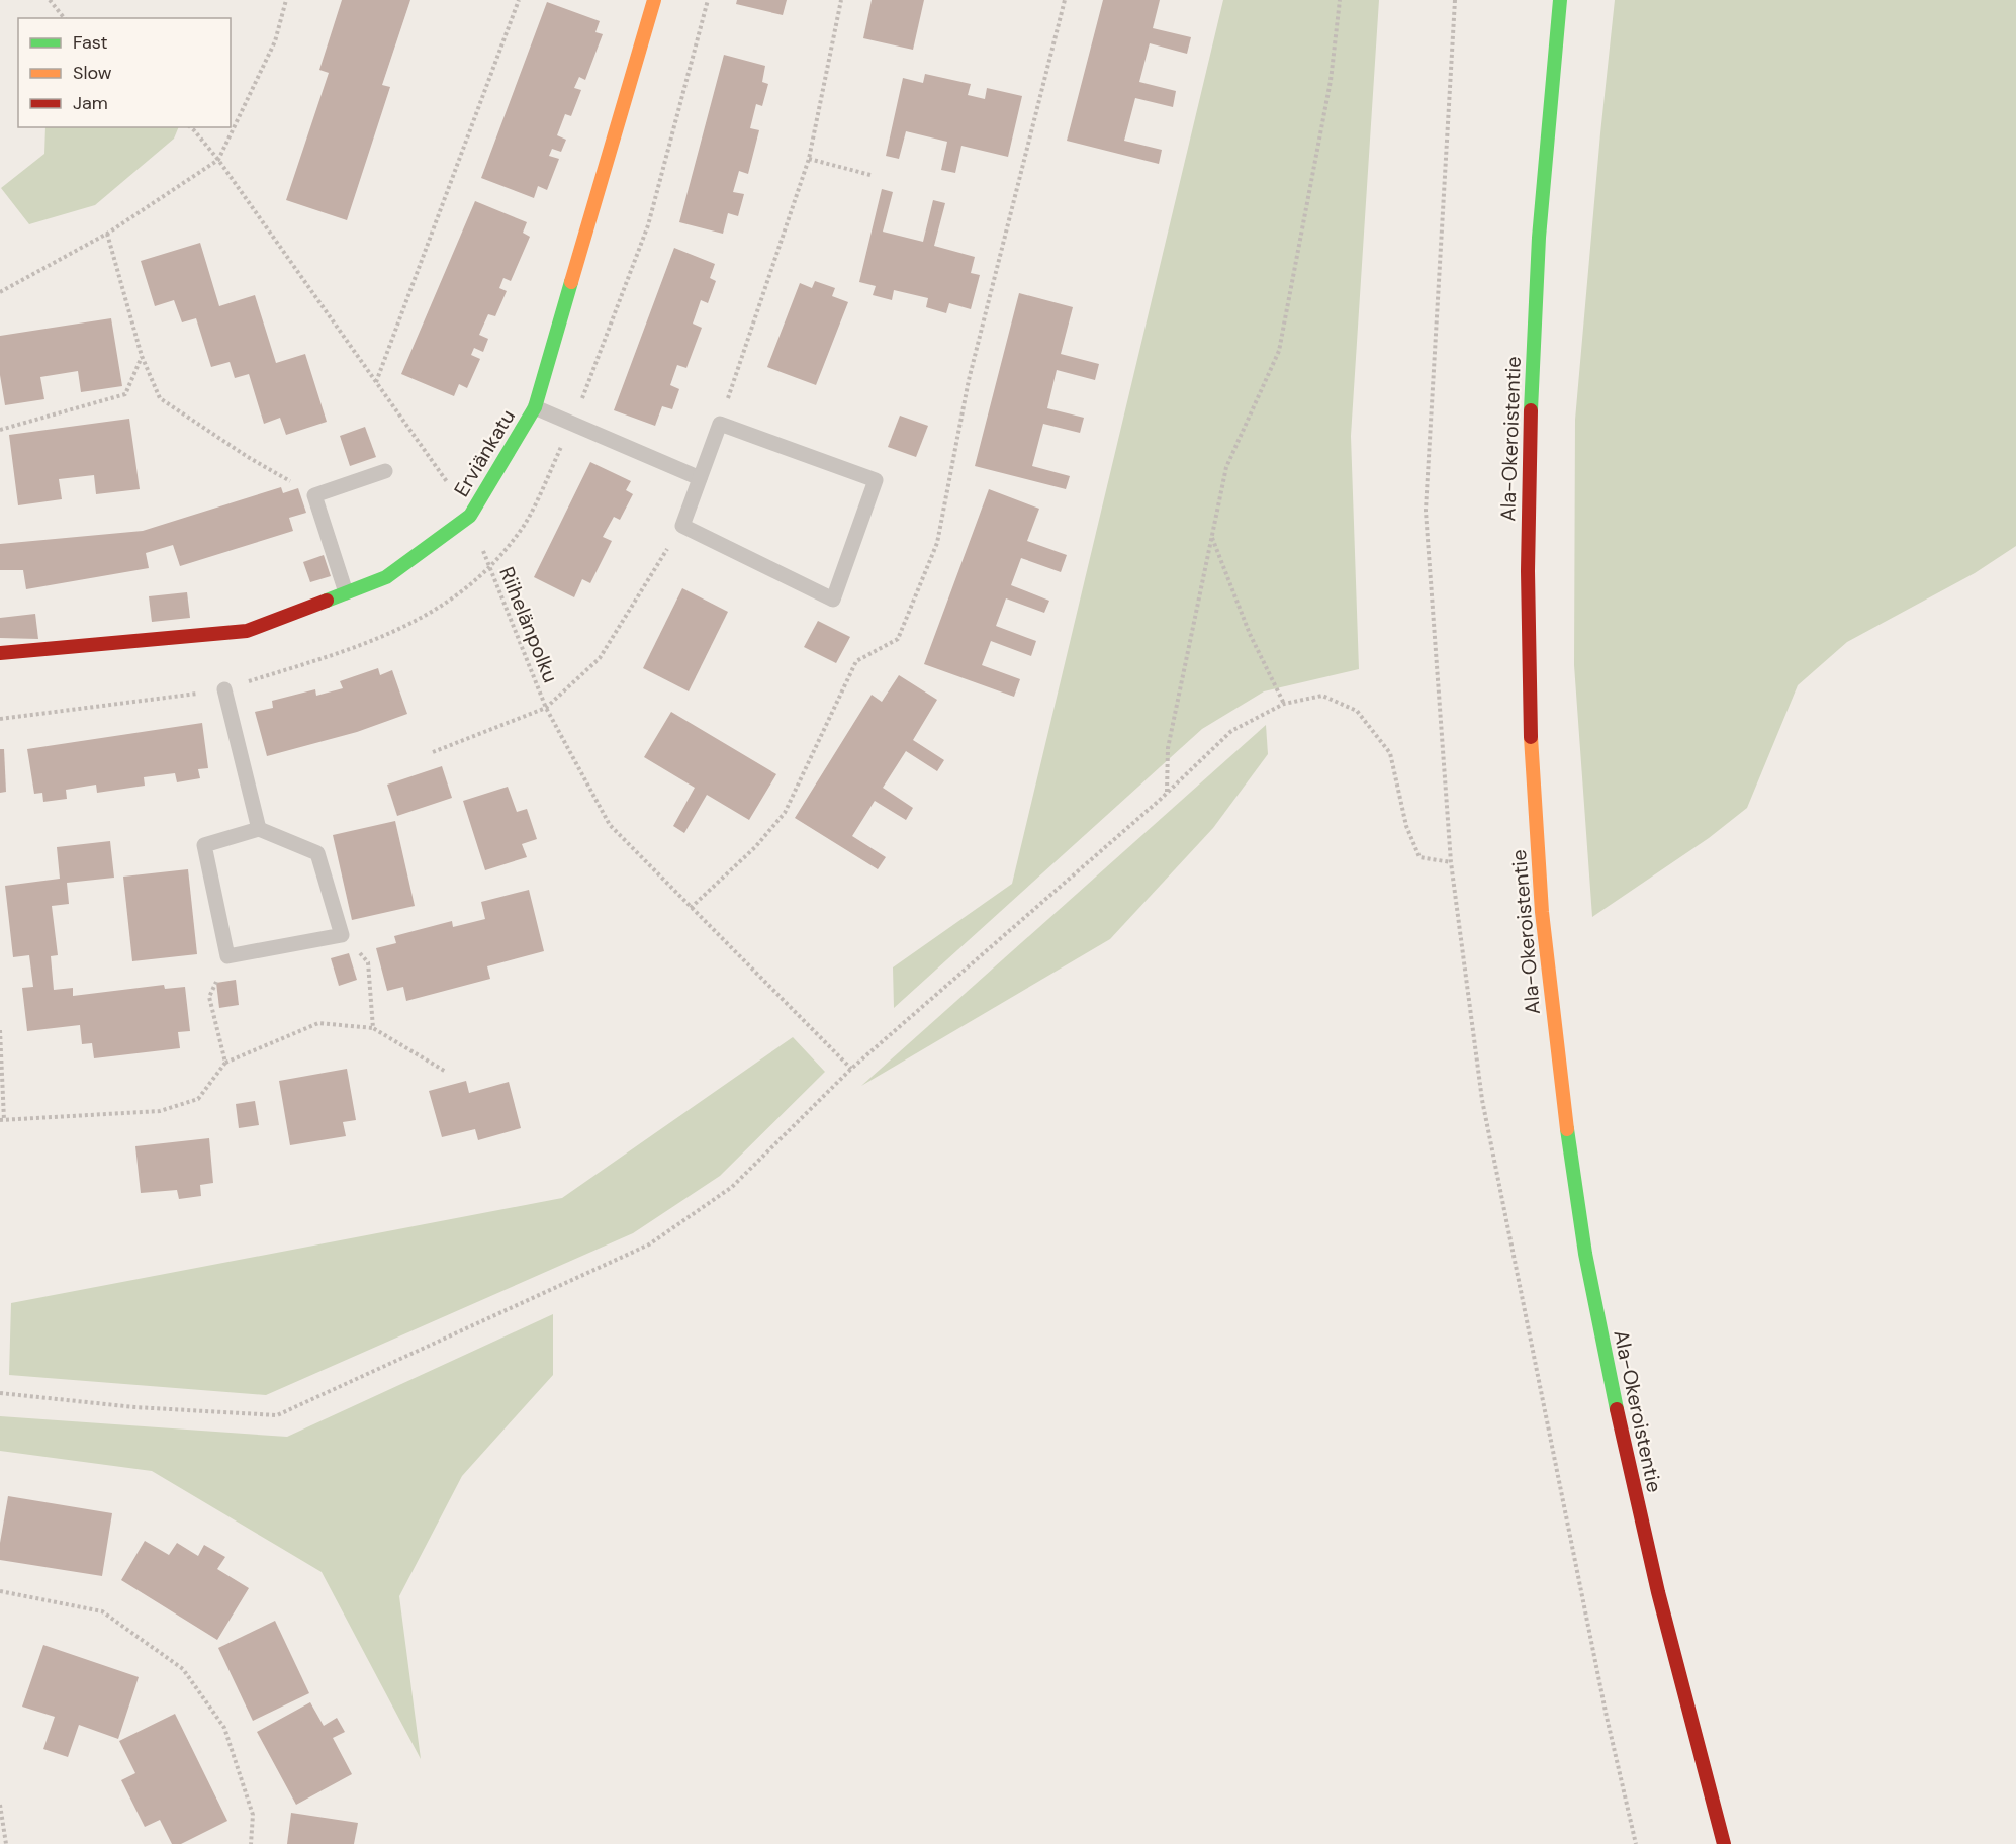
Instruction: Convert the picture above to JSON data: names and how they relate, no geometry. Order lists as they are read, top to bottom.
{
  "streets": {
    "main road": ["Ala-Okeroistentie", "Erviänkatu"],
    "path": ["Riihelänpolku"]
  },
  "crossings": [
    ["Erviänkatu", "Riihelänpolku"]
  ],
  "legend": ["Fast", "Slow", "Jam"]
}
